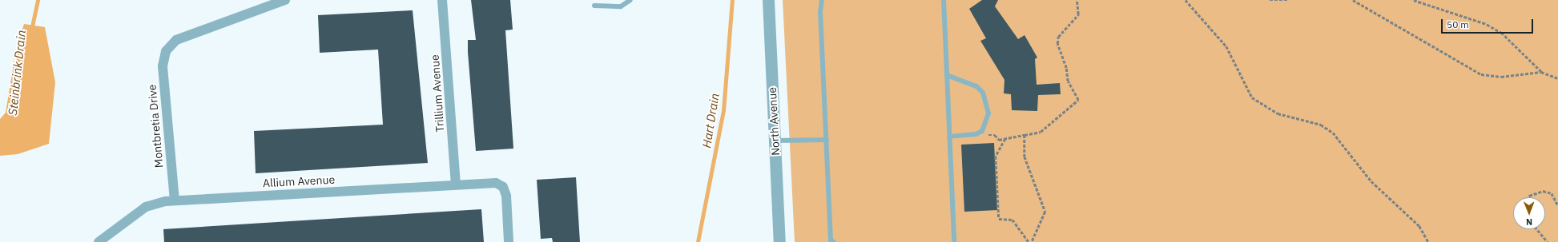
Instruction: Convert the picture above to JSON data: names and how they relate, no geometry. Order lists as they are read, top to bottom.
{
  "streets": {
    "street": [
      "Trillium Avenue",
      "North Avenue",
      "Montbretia Drive",
      "Allium Avenue"
    ]
  },
  "crossings": [
    ["Trillium Avenue", "Allium Avenue"],
    ["Montbretia Drive", "Allium Avenue"]
  ],
  "water": ["Steinbrink Drain", "Hart Drain"],
  "scale_bar": "50 m",
  "north": "bottom"
}
